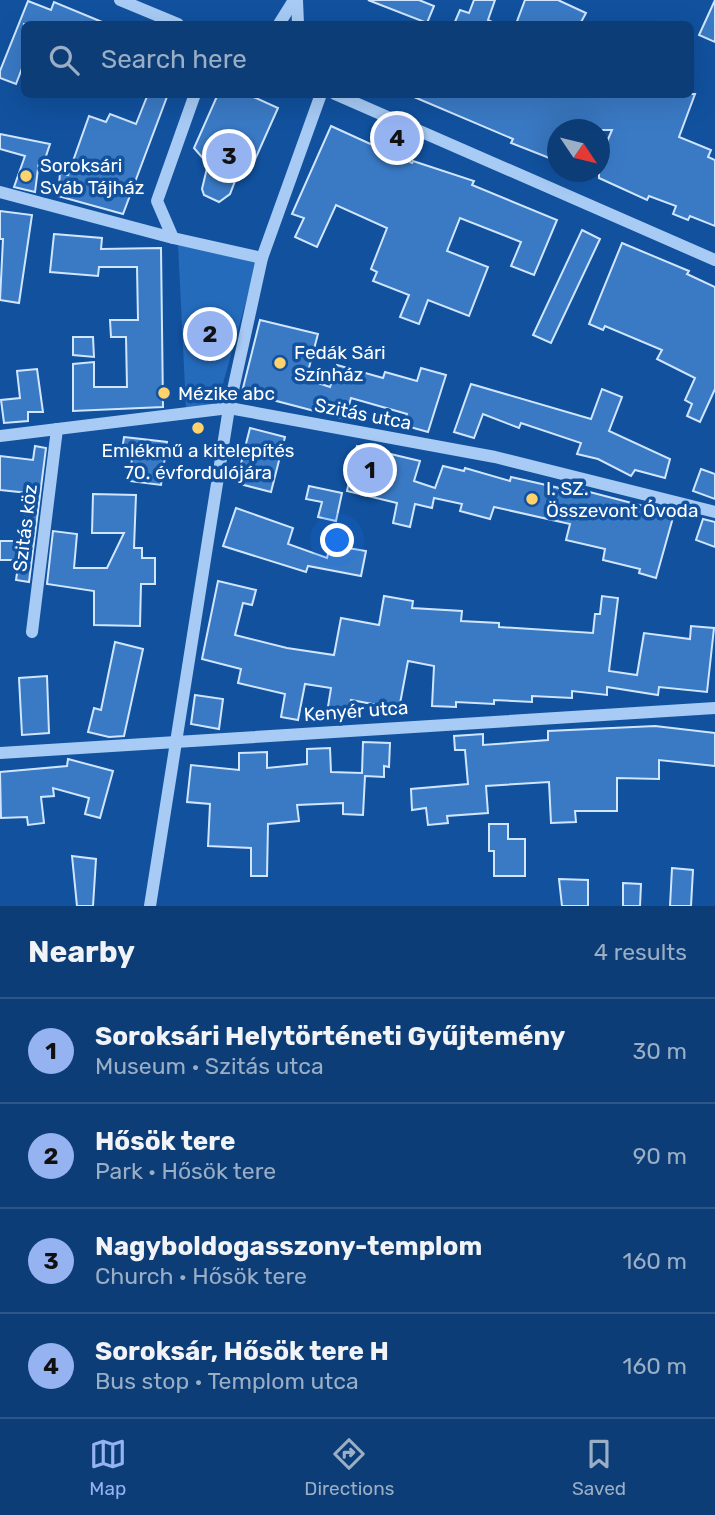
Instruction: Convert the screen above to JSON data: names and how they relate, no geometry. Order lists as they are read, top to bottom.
{
  "streets": {
    "street": ["Szitás utca", "Szitás köz", "Kenyér utca"]
  },
  "crossings": [
    ["Szitás utca", "Szitás köz"]
  ],
  "places": [
    "Soroksári Sváb Tájház",
    "Fedák Sári Színház",
    "Mézike abc",
    "Emlékmű a kitelepítés 70. évfordulójára",
    "I. SZ. Összevont Óvoda"
  ],
  "north": "bottom right",
  "page": {
    "search": "Search here",
    "pins": [
      "4",
      "3",
      "2",
      "1"
    ],
    "heading": ["Nearby", "4 results"],
    "list": [
      {
        "mark": "1",
        "name": "Soroksári Helytörténeti Gyűjtemény",
        "note": "Museum · Szitás utca",
        "value": "30 m"
      },
      {
        "mark": "2",
        "name": "Hősök tere",
        "note": "Park · Hősök tere",
        "value": "90 m"
      },
      {
        "mark": "3",
        "name": "Nagyboldogasszony-templom",
        "note": "Church · Hősök tere",
        "value": "160 m"
      },
      {
        "mark": "4",
        "name": "Soroksár, Hősök tere H",
        "note": "Bus stop · Templom utca",
        "value": "160 m"
      }
    ],
    "nav": ["Map", "Directions", "Saved"]
  }
}
